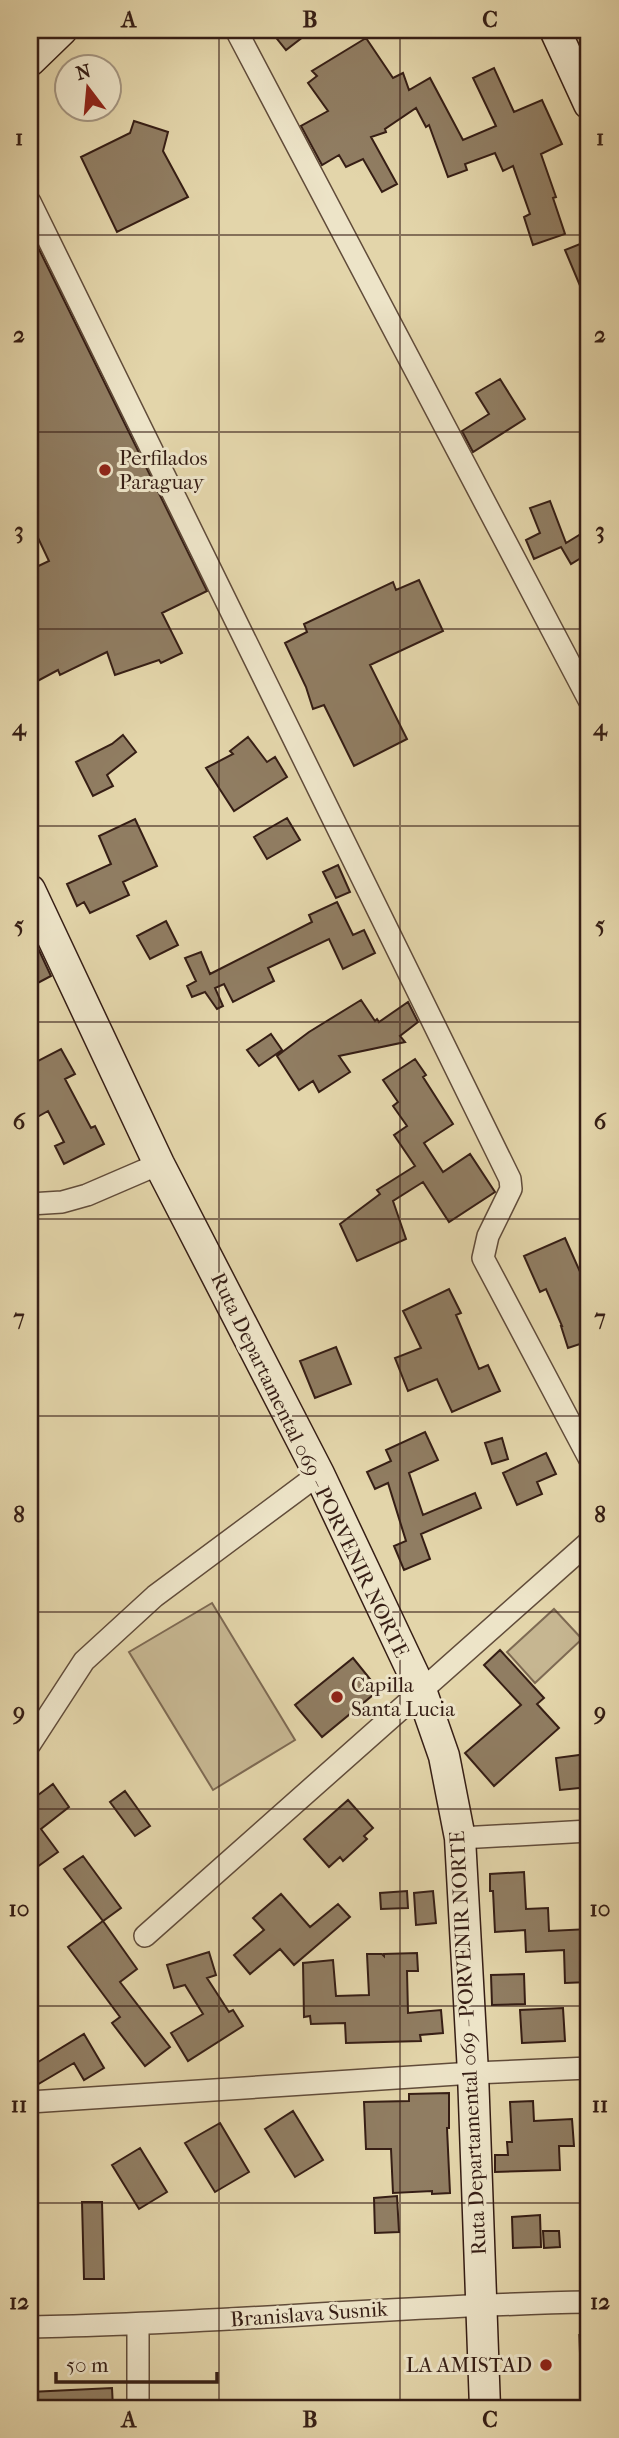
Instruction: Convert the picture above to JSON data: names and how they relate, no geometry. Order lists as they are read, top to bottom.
{
  "streets": {
    "main road": ["Ruta Departamental 069 - PORVENIR NORTE"],
    "street": ["Branislava Susnik"]
  },
  "crossings": [
    ["Ruta Departamental 069 - PORVENIR NORTE", "Branislava Susnik"]
  ],
  "places": ["Perfilados Paraguay", "Capilla Santa Lucia", "LA AMISTAD"],
  "scale_bar": "50 m",
  "north": "top",
  "grid": {
    "columns": ["A", "B", "C"],
    "rows": [
      "1",
      "2",
      "3",
      "4",
      "5",
      "6",
      "7",
      "8",
      "9",
      "10",
      "11",
      "12"
    ]
  }
}
